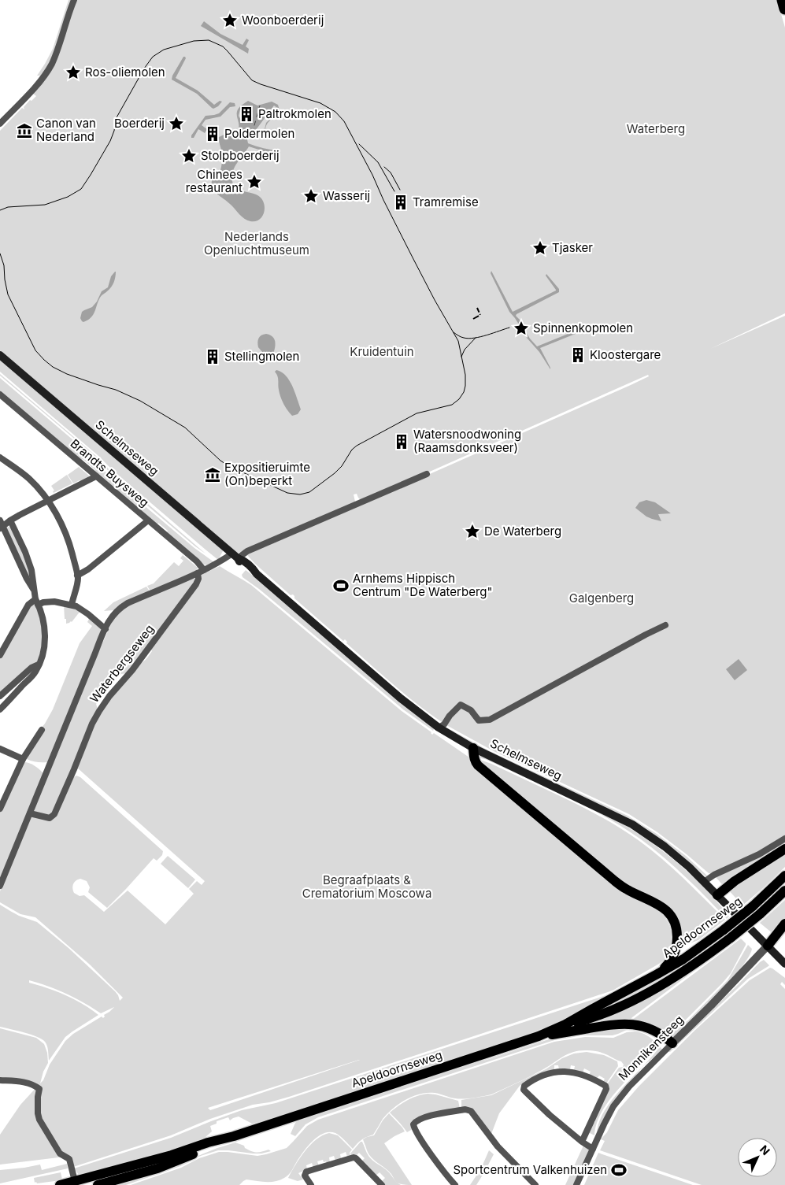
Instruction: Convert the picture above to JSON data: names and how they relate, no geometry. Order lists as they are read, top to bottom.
{
  "streets": {
    "main road": ["Schelmseweg", "Apeldoornseweg"],
    "street": ["Brandts Buysweg", "Waterbergseweg", "Monnikensteeg"]
  },
  "crossings": [
    ["Schelmseweg", "Waterbergseweg"],
    ["Schelmseweg", "Monnikensteeg"],
    ["Brandts Buysweg", "Waterbergseweg"]
  ],
  "parks": [
    "Waterberg",
    "Nederlands Openluchtmuseum",
    "Kruidentuin",
    "Galgenberg",
    "Begraafplaats & Crematorium Moscowa"
  ],
  "places": {
    "place": [
      "Woonboerderij",
      "Ros-oliemolen",
      "Boerderij",
      "Stolpboerderij",
      "Chinees restaurant",
      "Wasserij",
      "Tjasker",
      "Spinnenkopmolen",
      "De Waterberg"
    ],
    "building": [
      "Paltrokmolen",
      "Poldermolen",
      "Tramremise",
      "Kloostergare",
      "Stellingmolen",
      "Watersnoodwoning (Raamsdonksveer)"
    ],
    "museum": ["Canon van Nederland", "Expositieruimte (On)beperkt"],
    "sports": ["Arnhems Hippisch Centrum \"De Waterberg\"", "Sportcentrum Valkenhuizen"]
  },
  "north": "top right"
}
